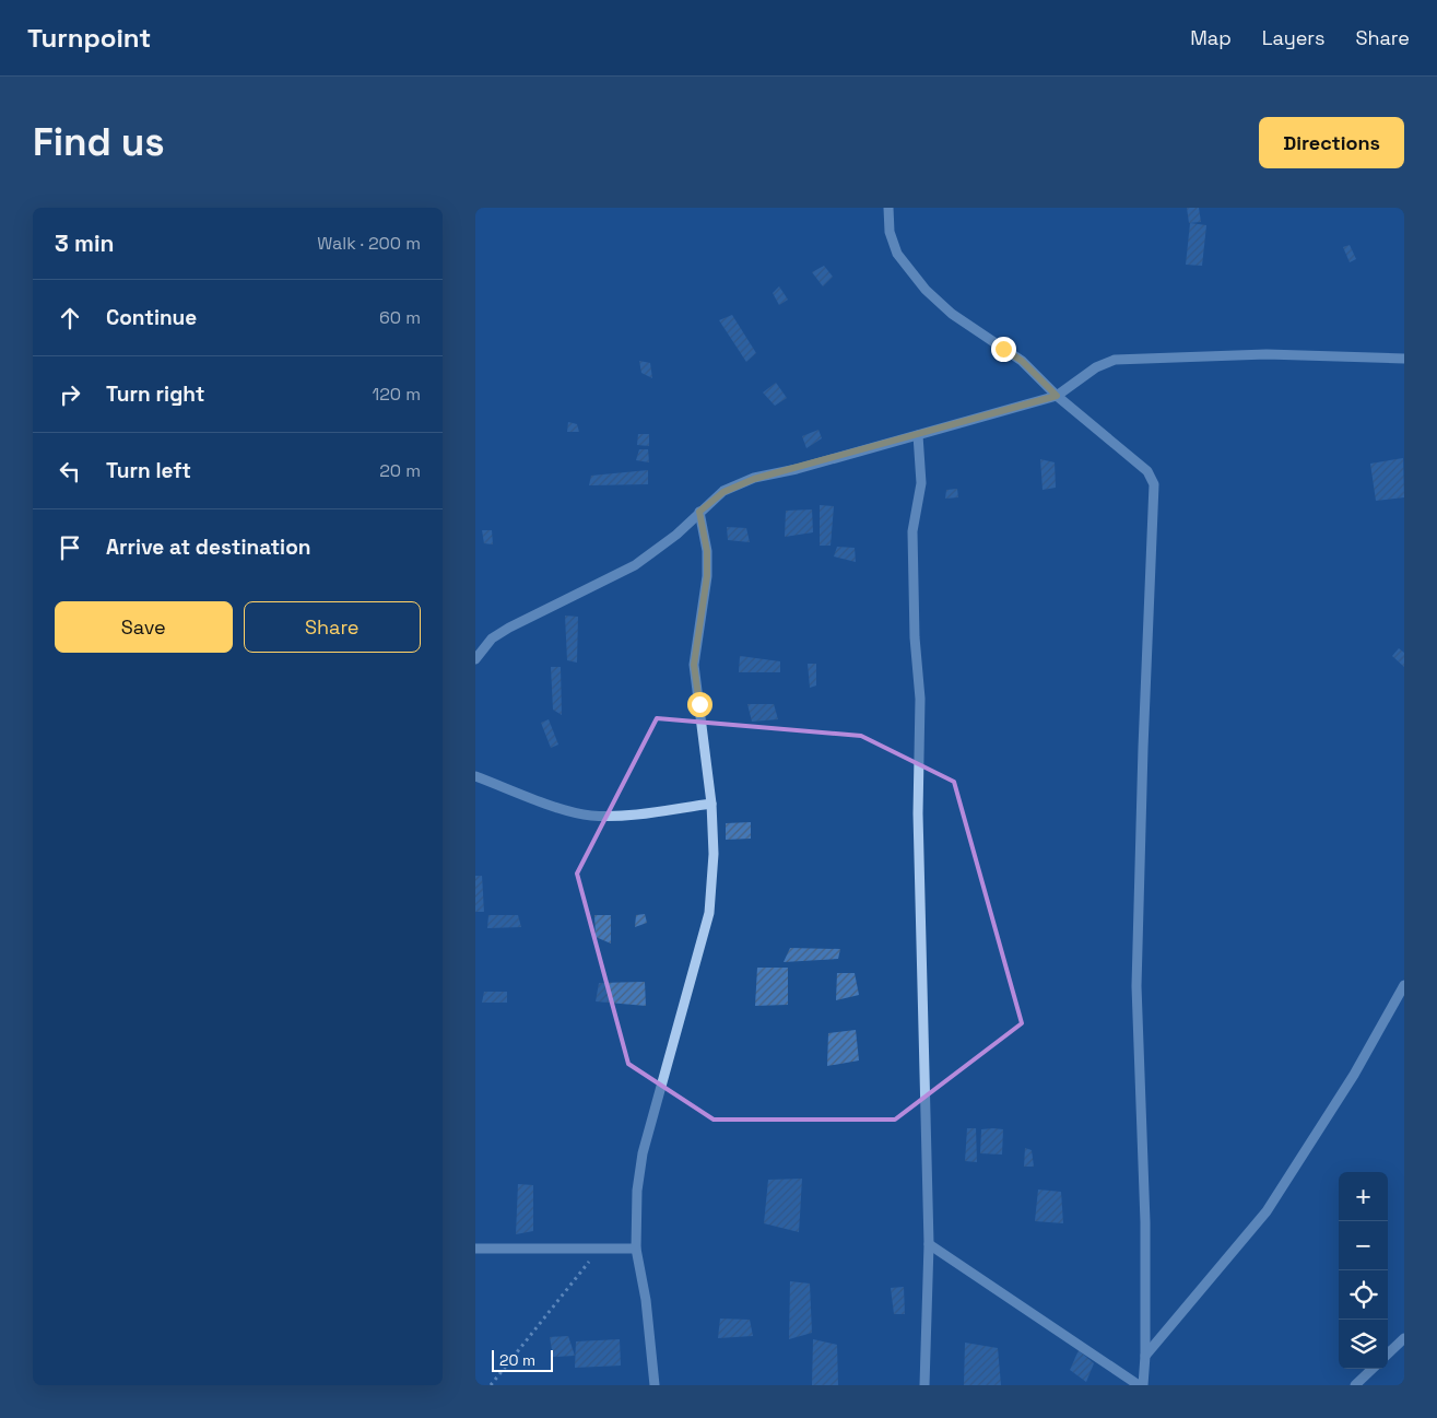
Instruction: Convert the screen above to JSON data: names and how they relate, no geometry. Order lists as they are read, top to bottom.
{
  "scale_bar": "20 m",
  "page": {
    "header": "Turnpoint",
    "nav": ["Map", "Layers", "Share"],
    "buttons": [
      "Directions",
      ["Save", "Share"]
    ],
    "title": "Find us",
    "heading": ["3 min", "Walk · 200 m"],
    "list": [
      ["Continue", "60 m"],
      ["Turn right", "120 m"],
      ["Turn left", "20 m"],
      "Arrive at destination"
    ],
    "map_buttons": ["+", "−"],
    "scale": "20 m"
  }
}
